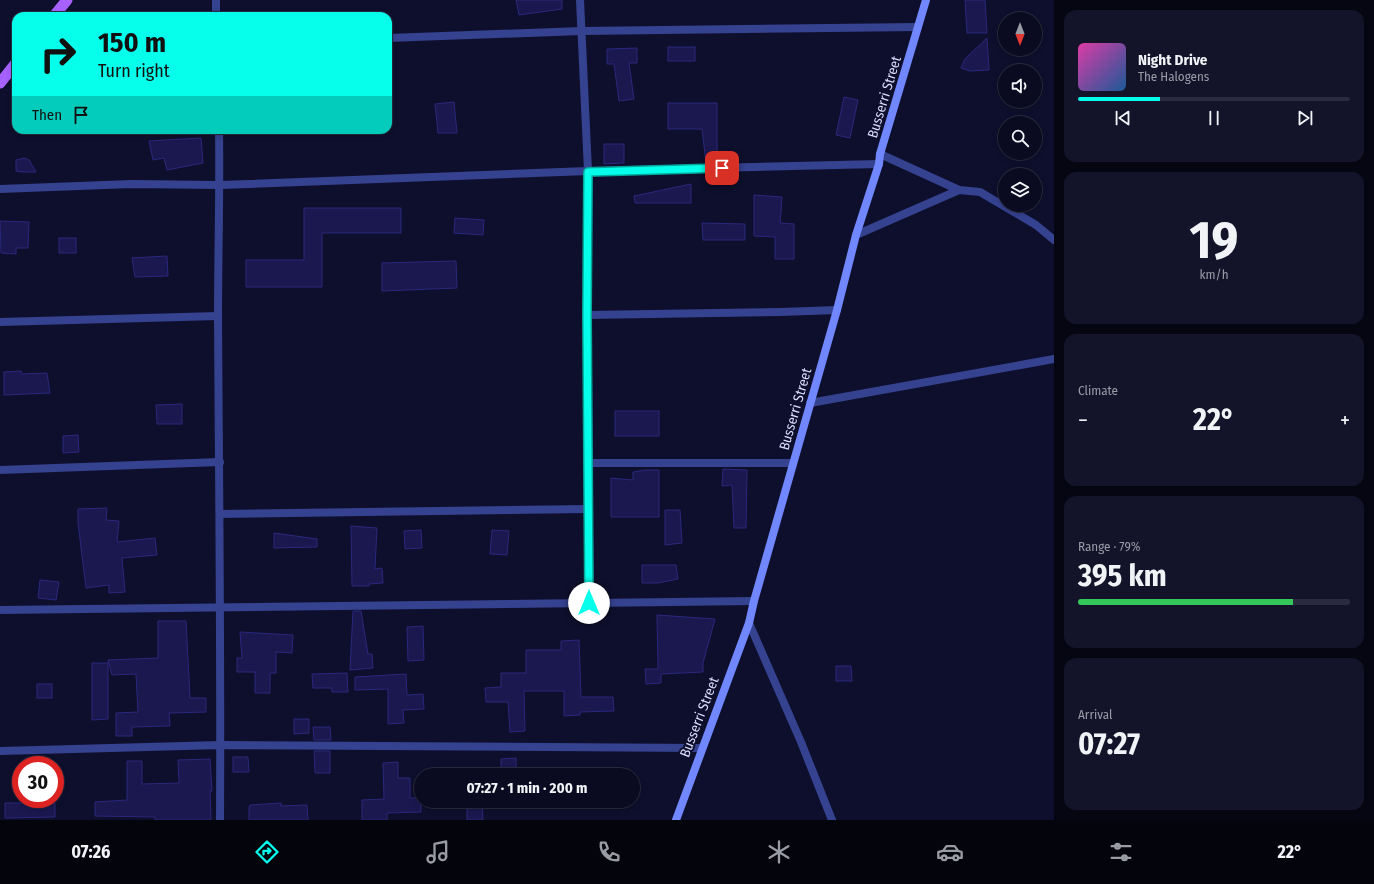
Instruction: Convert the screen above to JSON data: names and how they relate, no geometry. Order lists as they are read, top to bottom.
{
  "streets": {
    "main road": ["Busserri Street"]
  },
  "north": "bottom",
  "page": {
    "turn": ["150 m", "Turn right"],
    "song": ["Night Drive", "The Halogens"],
    "then": "Then",
    "tile": [
      ["19", "km/h"],
      "Climate",
      ["Range · 79%", "395 km"],
      ["Arrival", "07:27"]
    ],
    "heat": ["−", "22°", "+"],
    "limit": "30",
    "trip": "07:27 · 1 min · 200 m",
    "tabs": ["07:26", "22°"]
  }
}
